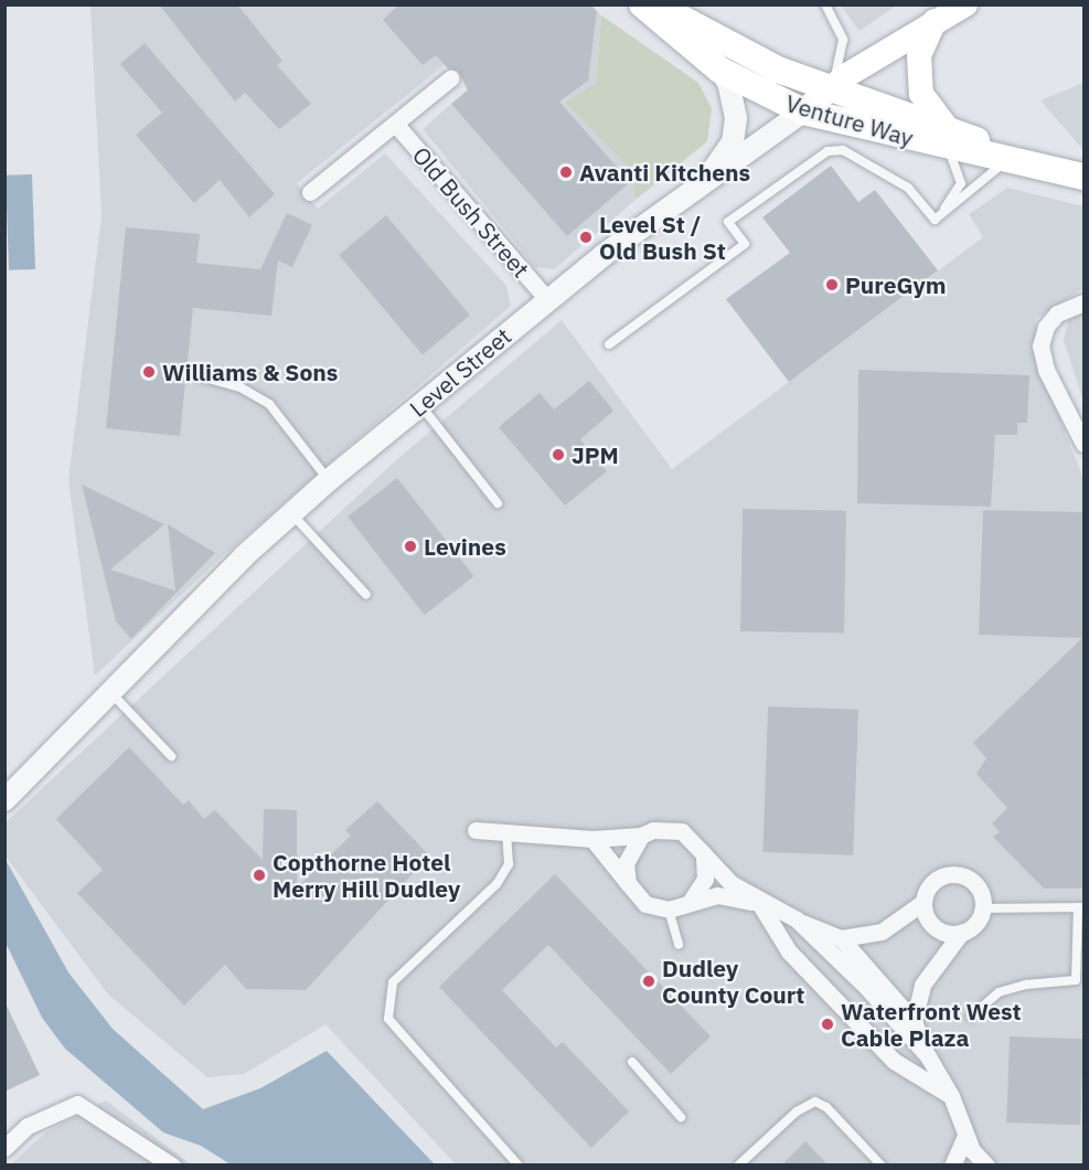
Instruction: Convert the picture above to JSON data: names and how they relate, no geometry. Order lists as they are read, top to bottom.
{
  "streets": {
    "main road": ["Venture Way", "Level Street"],
    "street": ["Old Bush Street"]
  },
  "crossings": [
    ["Venture Way", "Level Street"],
    ["Old Bush Street", "Level Street"]
  ],
  "places": [
    "Avanti Kitchens",
    "Level St / Old Bush St",
    "PureGym",
    "Williams & Sons",
    "JPM",
    "Levines",
    "Copthorne Hotel Merry Hill Dudley",
    "Dudley County Court",
    "Waterfront West Cable Plaza"
  ]
}
